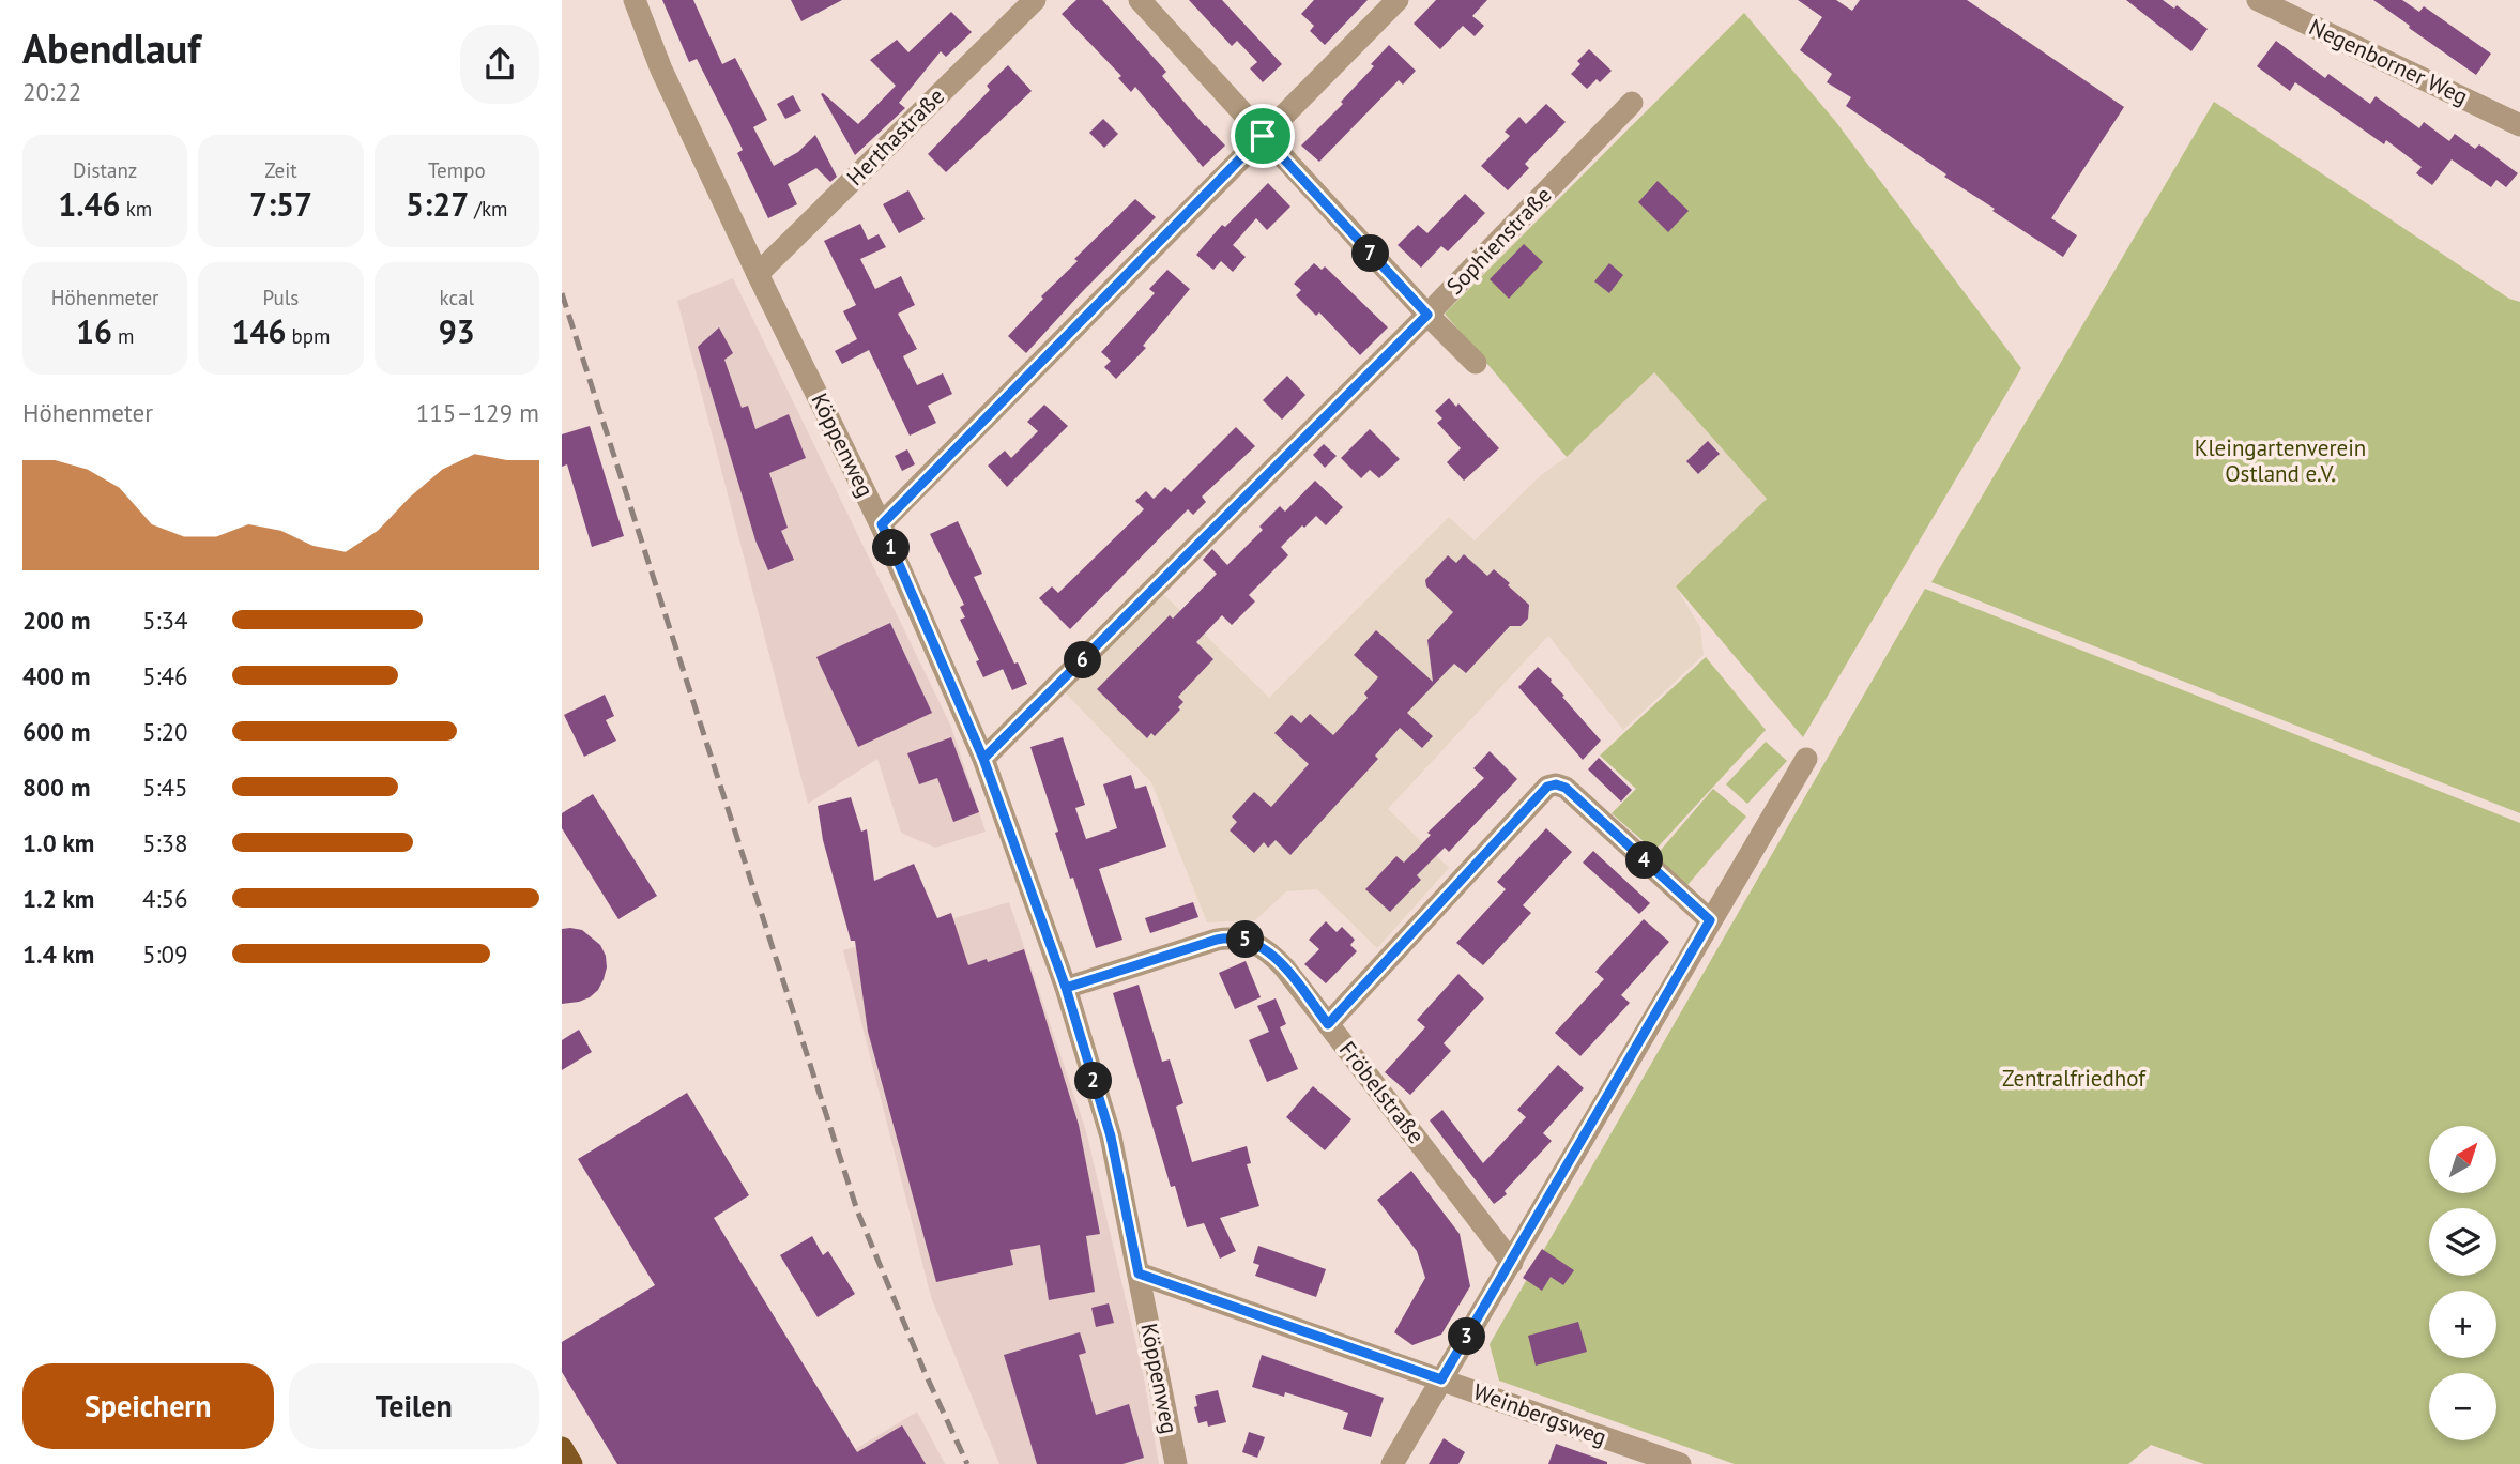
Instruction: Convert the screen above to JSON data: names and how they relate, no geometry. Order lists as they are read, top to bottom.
{
  "streets": {
    "street": [
      "Negenborner Weg",
      "Herthastraße",
      "Sophienstraße",
      "Köppenweg",
      "Fröbelstraße",
      "Weinbergsweg"
    ]
  },
  "crossings": [
    ["Herthastraße", "Köppenweg"],
    ["Sophienstraße", "Köppenweg"],
    ["Köppenweg", "Fröbelstraße"],
    ["Köppenweg", "Weinbergsweg"]
  ],
  "parks": ["Kleingartenverein Ostland e.V.", "Zentralfriedhof"],
  "north": "top right",
  "page": {
    "heading": ["Abendlauf", "20:22"],
    "stats": [
      ["Distanz", "1.46 km"],
      ["Zeit", "7:57"],
      ["Tempo", "5:27 /km"],
      ["Höhenmeter", "16 m"],
      ["Puls", "146 bpm"],
      ["kcal", "93"]
    ],
    "pins": [
      "7",
      "1",
      "6",
      "4",
      "5",
      "2",
      "3"
    ],
    "chart": ["Höhenmeter", "115–129 m"],
    "list": [
      {
        "name": "200 m",
        "note": "5:34"
      },
      {
        "name": "400 m",
        "note": "5:46"
      },
      {
        "name": "600 m",
        "note": "5:20"
      },
      {
        "name": "800 m",
        "note": "5:45"
      },
      {
        "name": "1.0 km",
        "note": "5:38"
      },
      {
        "name": "1.2 km",
        "note": "4:56"
      },
      {
        "name": "1.4 km",
        "note": "5:09"
      }
    ],
    "map_buttons": ["+", "−"],
    "buttons": ["Speichern", "Teilen"]
  }
}
